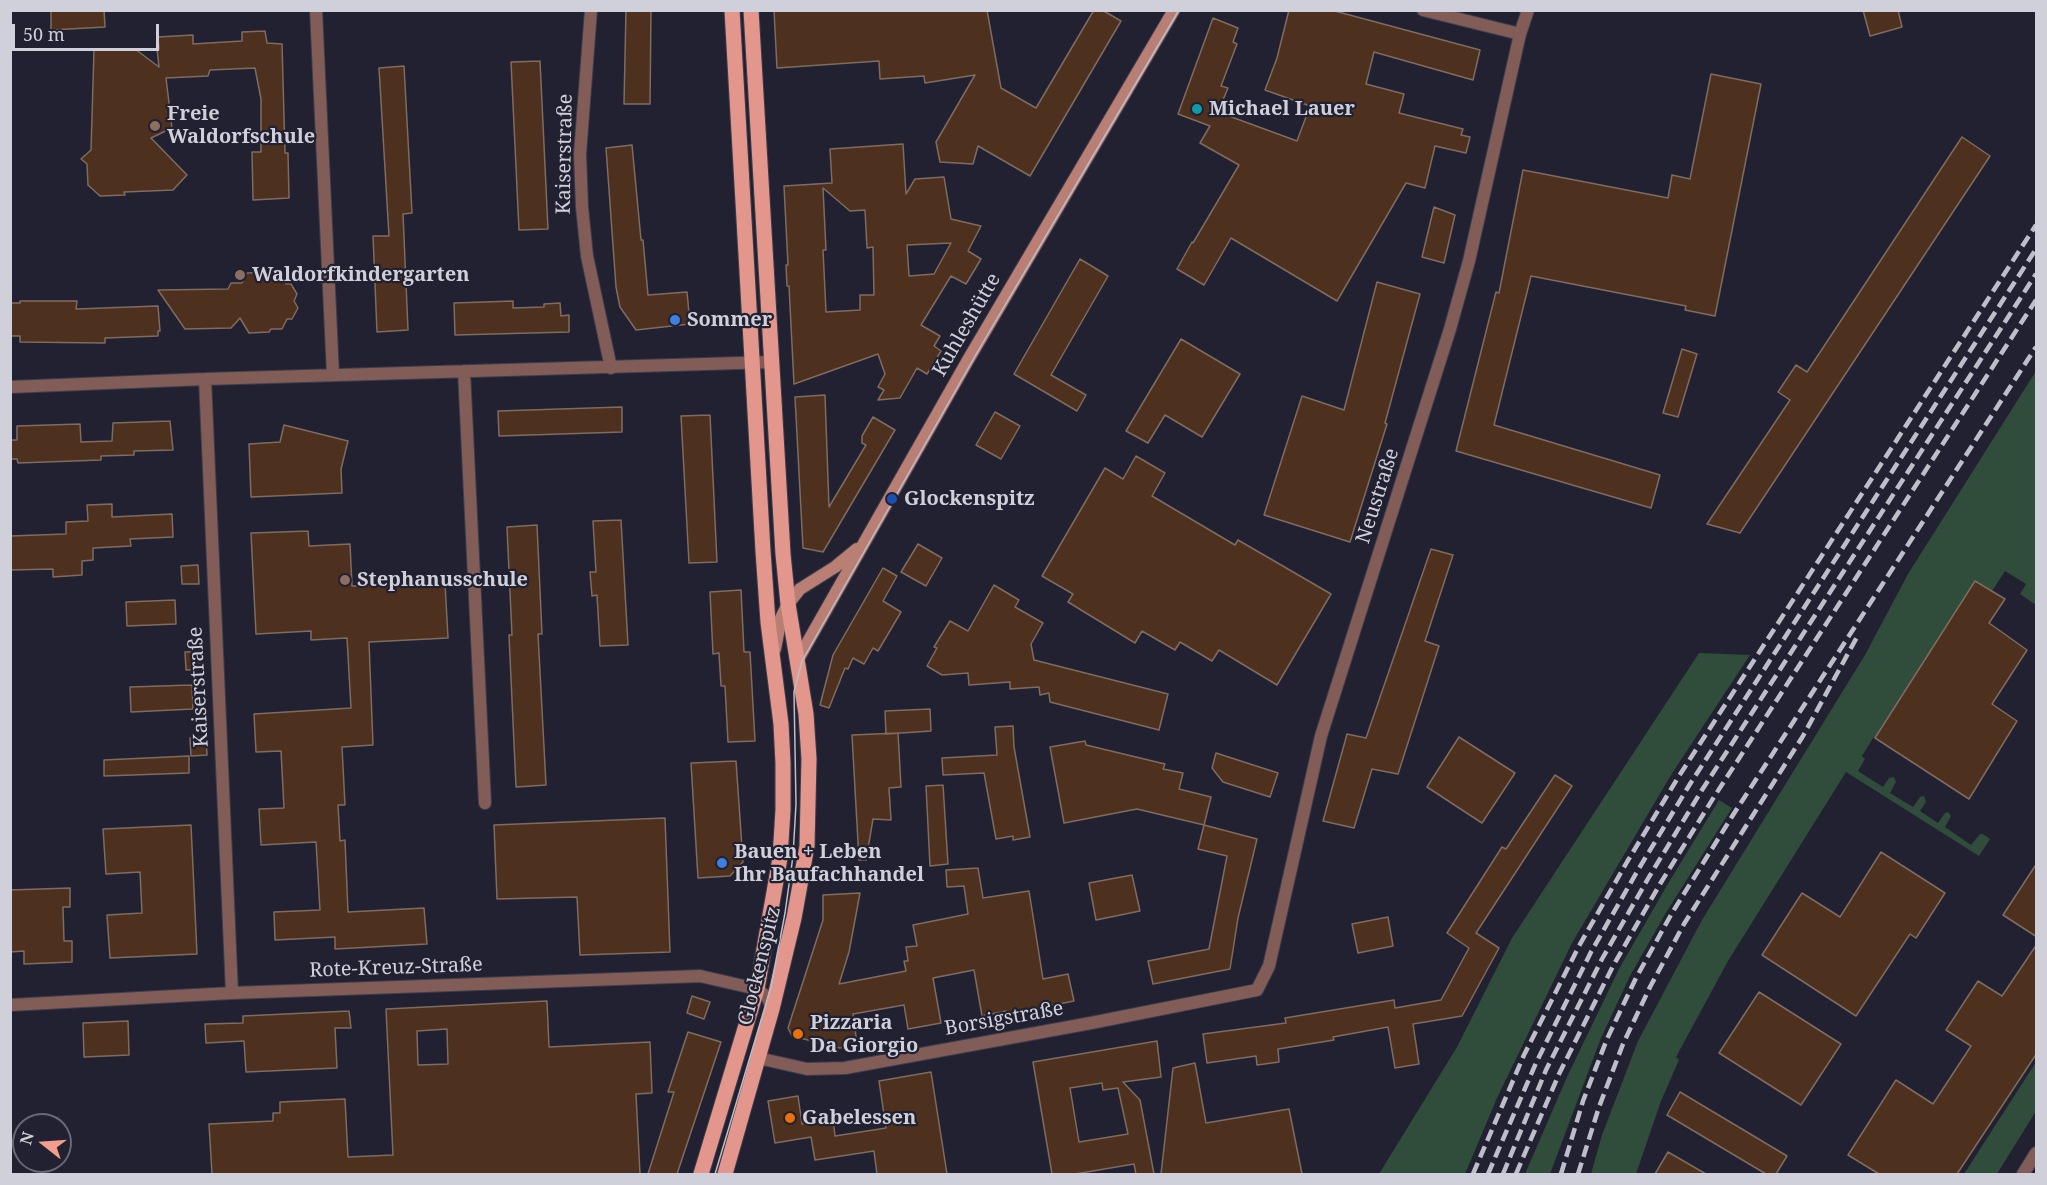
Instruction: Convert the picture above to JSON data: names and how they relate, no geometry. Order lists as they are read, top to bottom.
{
  "streets": {
    "main road": ["Glockenspitz"],
    "street": [
      "Kaiserstraße",
      "Kuhleshütte",
      "Neustraße",
      "Rote-Kreuz-Straße",
      "Borsigstraße"
    ]
  },
  "crossings": [
    ["Kaiserstraße", "Rote-Kreuz-Straße"],
    ["Kuhleshütte", "Glockenspitz"],
    ["Neustraße", "Borsigstraße"],
    ["Glockenspitz", "Rote-Kreuz-Straße"],
    ["Glockenspitz", "Borsigstraße"]
  ],
  "places": [
    "Michael Lauer",
    "Freie Waldorfschule",
    "Waldorfkindergarten",
    "Sommer",
    "Glockenspitz",
    "Stephanusschule",
    "Bauen + Leben Ihr Baufachhandel",
    "Pizzaria Da Giorgio",
    "Gabelessen"
  ],
  "scale_bar": "50 m",
  "north": "left"
}
